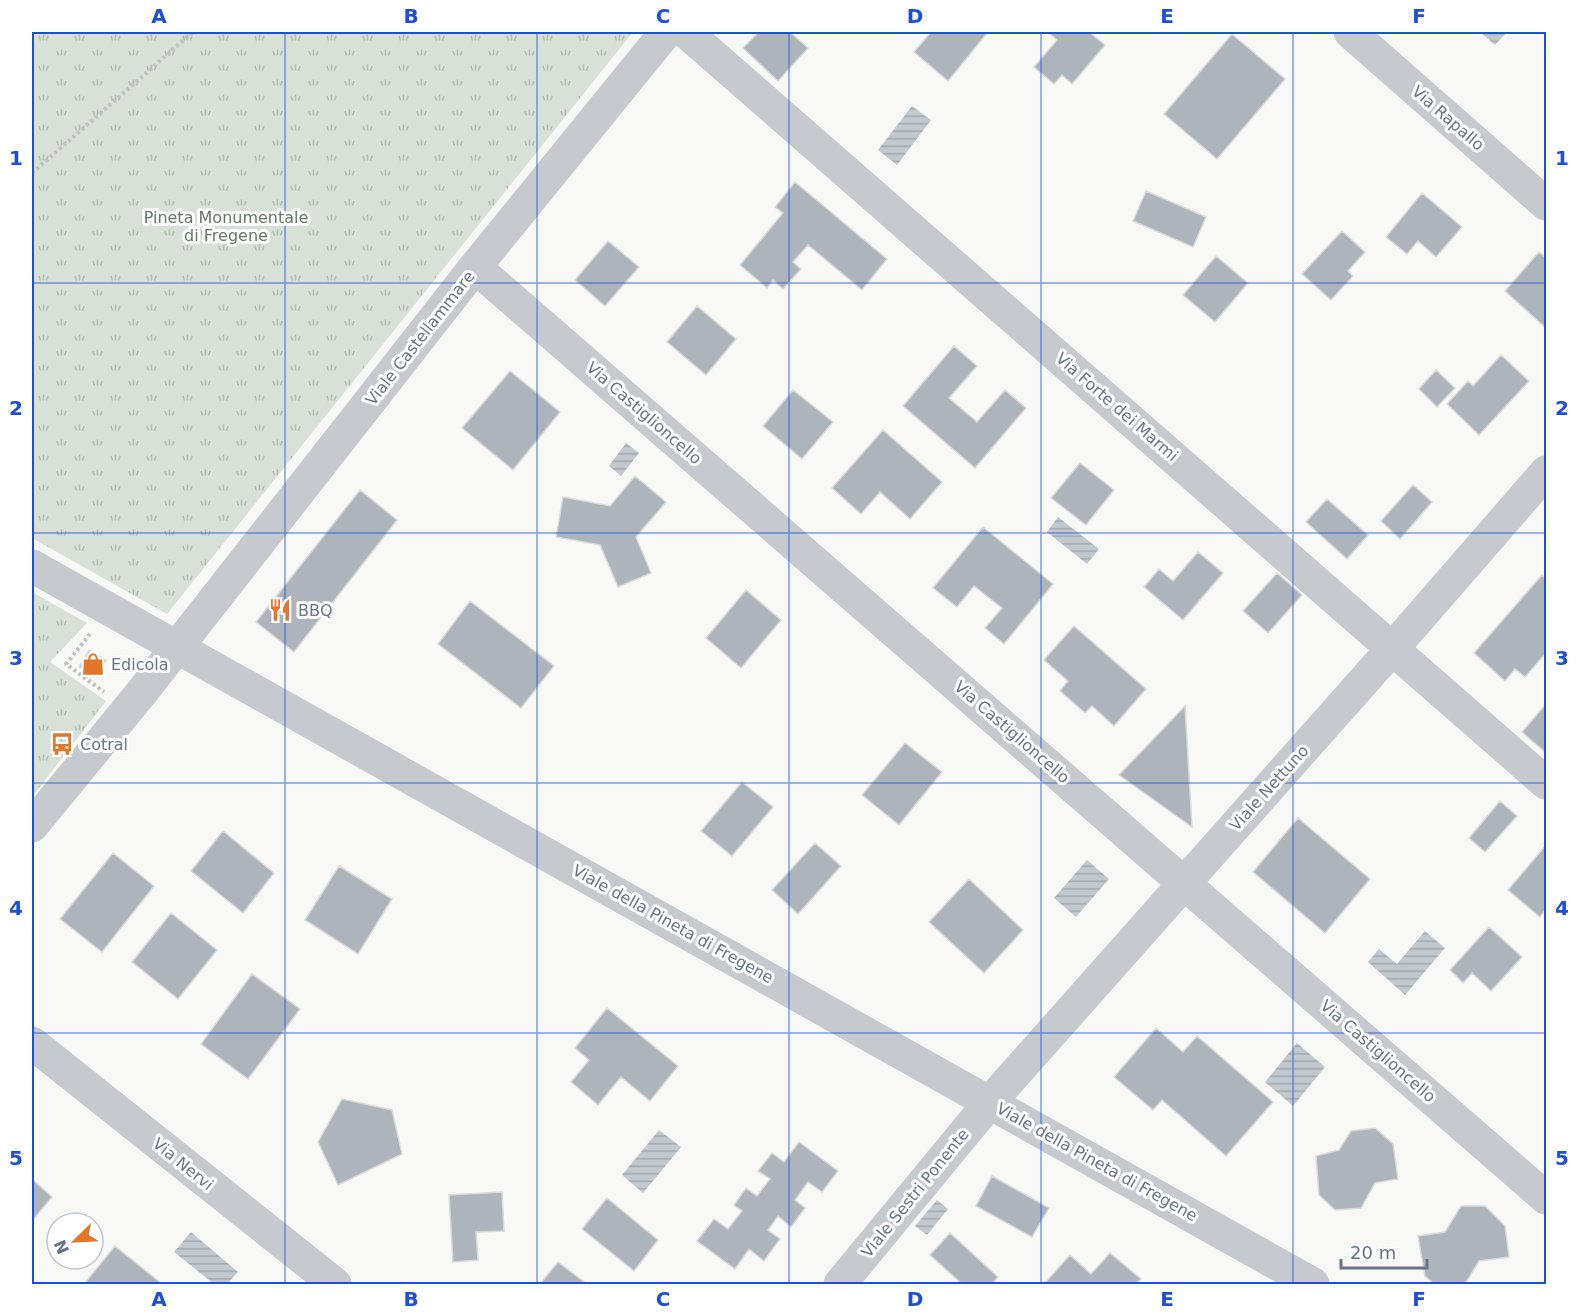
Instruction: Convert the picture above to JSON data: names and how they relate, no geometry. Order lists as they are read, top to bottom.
{
  "streets": {
    "street": [
      "Via Rapallo",
      "Viale Castellammare",
      "Via Forte dei Marmi",
      "Via Castiglioncello",
      "Viale Nettuno",
      "Viale della Pineta di Fregene",
      "Via Nervi",
      "Viale Sestri Ponente"
    ]
  },
  "crossings": [
    ["Viale Castellammare", "Via Castiglioncello"],
    ["Viale Castellammare", "Viale della Pineta di Fregene"],
    ["Via Forte dei Marmi", "Viale Nettuno"],
    ["Via Castiglioncello", "Viale Nettuno"],
    ["Viale Nettuno", "Viale della Pineta di Fregene"],
    ["Viale Nettuno", "Viale Sestri Ponente"],
    ["Viale della Pineta di Fregene", "Viale Sestri Ponente"]
  ],
  "parks": ["Pineta Monumentale di Fregene"],
  "places": {
    "restaurant": ["BBQ"],
    "shop": ["Edicola"],
    "bus stop": ["Cotral"]
  },
  "scale_bar": "20 m",
  "north": "bottom left",
  "grid": {
    "columns": [
      "A",
      "B",
      "C",
      "D",
      "E",
      "F"
    ],
    "rows": [
      "1",
      "2",
      "3",
      "4",
      "5"
    ]
  }
}
